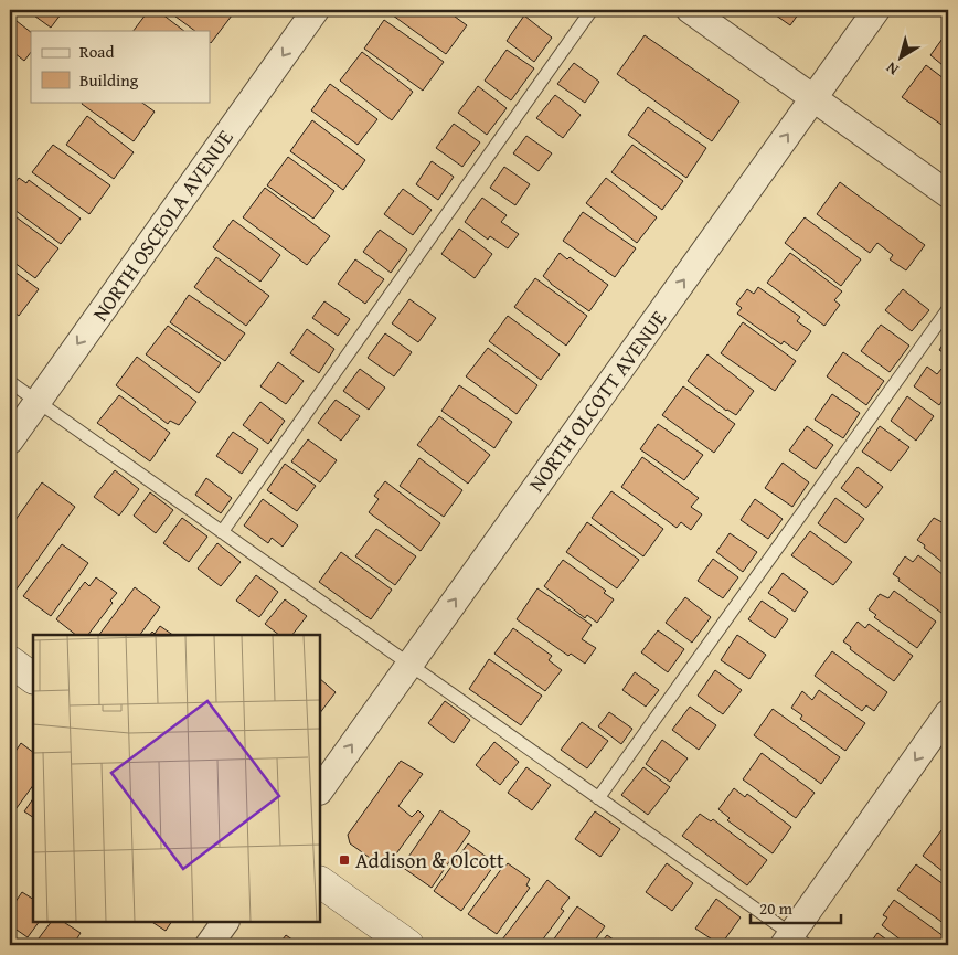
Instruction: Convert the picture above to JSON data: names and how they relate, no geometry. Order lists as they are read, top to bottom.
{
  "streets": {
    "street": ["NORTH OSCEOLA AVENUE", "NORTH OLCOTT AVENUE"]
  },
  "one_way": ["NORTH OSCEOLA AVENUE", "NORTH OLCOTT AVENUE"],
  "places": {
    "transit": ["Addison & Olcott"]
  },
  "legend": ["Road", "Building"],
  "scale_bar": "20 m",
  "north": "bottom left"
}
